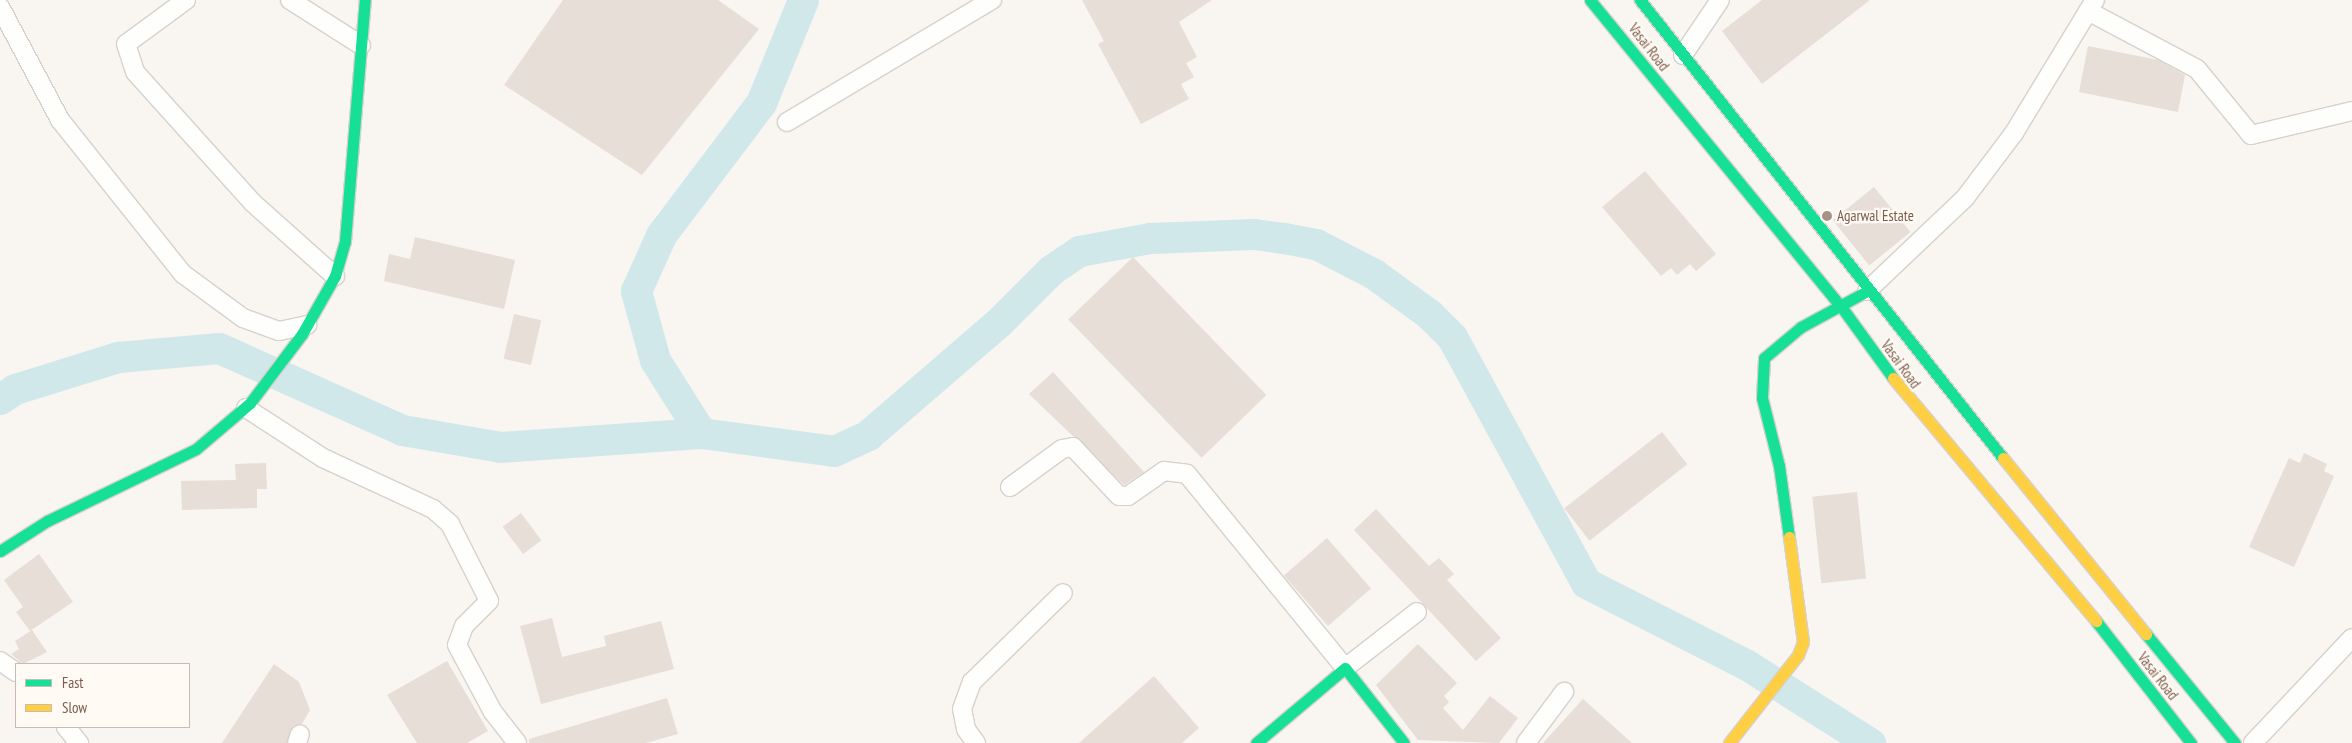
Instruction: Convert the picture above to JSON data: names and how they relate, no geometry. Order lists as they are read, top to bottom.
{
  "streets": {
    "main road": ["Vasai Road"]
  },
  "places": ["Agarwal Estate"],
  "legend": ["Fast", "Slow"]
}
